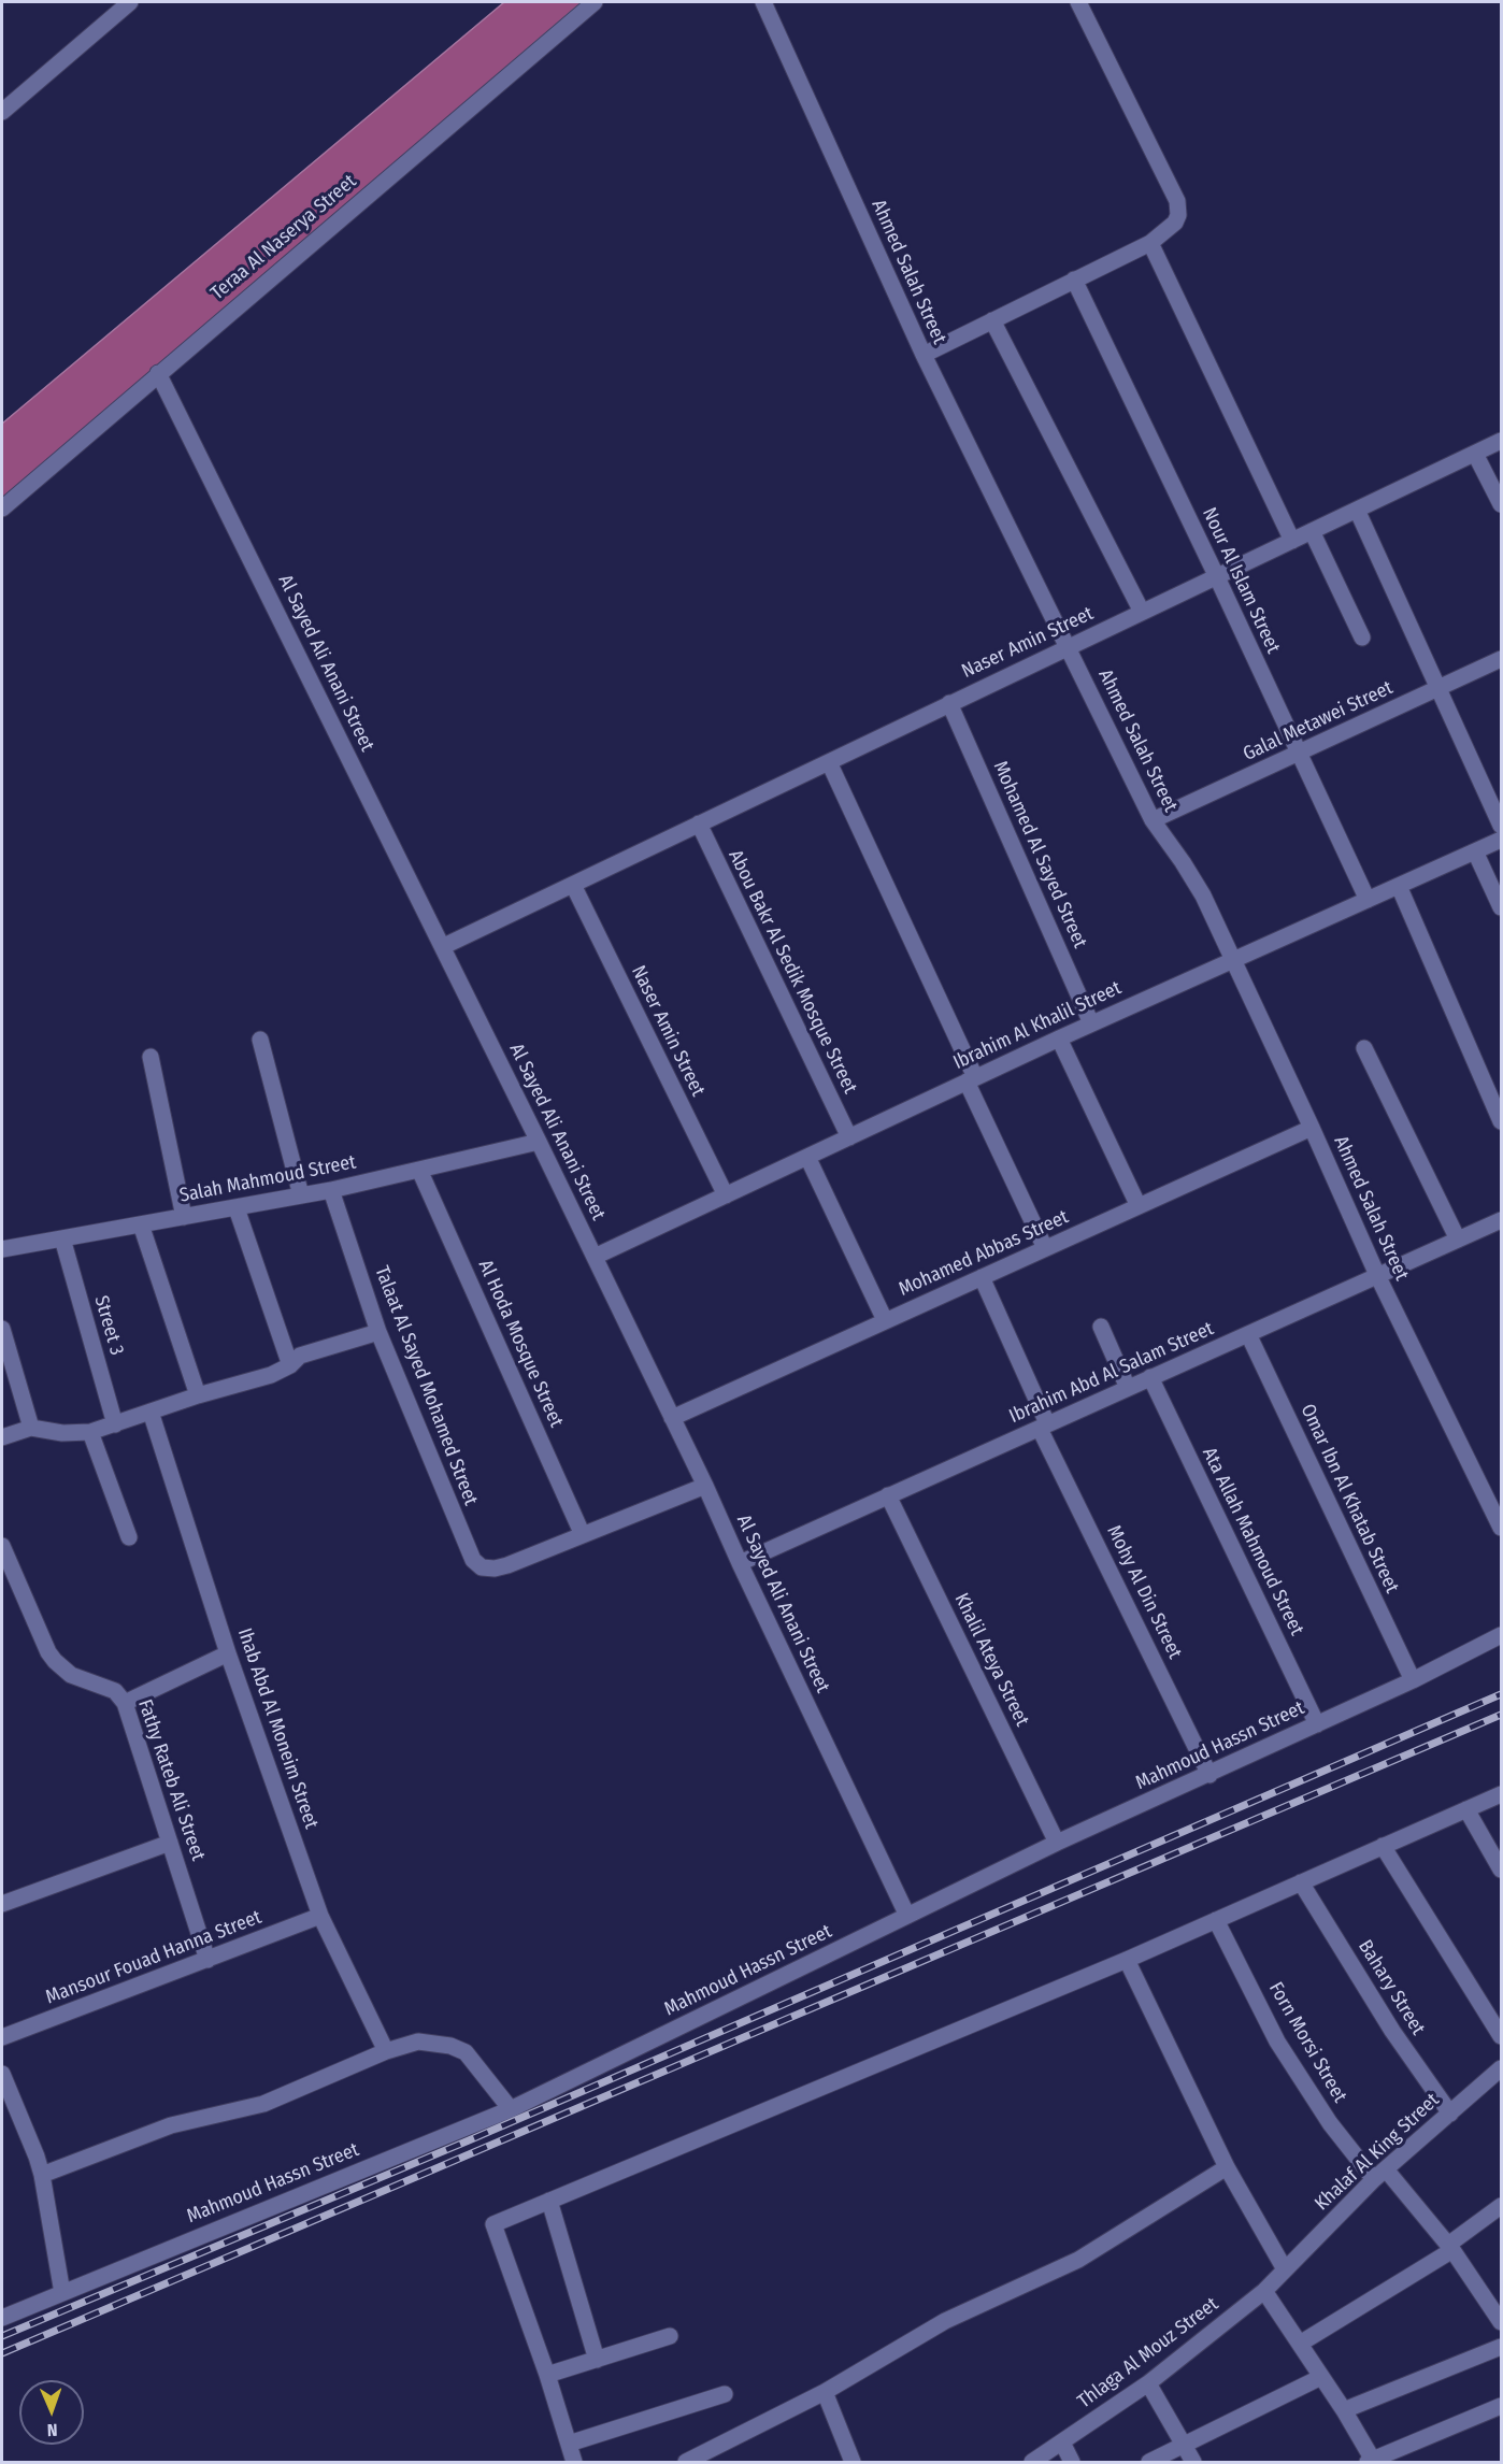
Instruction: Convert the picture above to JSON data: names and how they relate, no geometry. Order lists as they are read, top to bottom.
{
  "streets": {
    "street": [
      "Teraa Al Naserya Street",
      "Ahmed Salah Street",
      "Nour Al Islam Street",
      "Naser Amin Street",
      "Al Sayed Ali Anani Street",
      "Galal Metawei Street",
      "Mohamed Al Sayed Street",
      "Abou Bakr Al Sedik Mosque Street",
      "Ibrahim Al Khalil Street",
      "Salah Mahmoud Street",
      "Mohamed Abbas Street",
      "Street 3",
      "Al Hoda Mosque Street",
      "Ibrahim Abd Al Salam Street",
      "Talaat Al Sayed Mohamed Street",
      "Omar Ibn Al Khatab Street",
      "Ata Allah Mahmoud Street",
      "Mohy Al Din Street",
      "Khalil Ateya Street",
      "Ihab Abd Al Moneim Street",
      "Mahmoud Hassn Street",
      "Fathy Rateb Ali Street",
      "Mansour Fouad Hanna Street",
      "Bahary Street",
      "Forn Morsi Street",
      "Khalaf Al King Street",
      "Thlaga Al Mouz Street"
    ]
  },
  "crossings": [
    ["Teraa Al Naserya Street", "Al Sayed Ali Anani Street"],
    ["Ahmed Salah Street", "Naser Amin Street"],
    ["Ahmed Salah Street", "Galal Metawei Street"],
    ["Ahmed Salah Street", "Ibrahim Al Khalil Street"],
    ["Ahmed Salah Street", "Mohamed Abbas Street"],
    ["Ahmed Salah Street", "Ibrahim Abd Al Salam Street"],
    ["Nour Al Islam Street", "Naser Amin Street"],
    ["Nour Al Islam Street", "Galal Metawei Street"],
    ["Nour Al Islam Street", "Ibrahim Al Khalil Street"],
    ["Naser Amin Street", "Al Sayed Ali Anani Street"],
    ["Naser Amin Street", "Mohamed Al Sayed Street"],
    ["Naser Amin Street", "Abou Bakr Al Sedik Mosque Street"],
    ["Naser Amin Street", "Ibrahim Al Khalil Street"],
    ["Al Sayed Ali Anani Street", "Ibrahim Al Khalil Street"],
    ["Al Sayed Ali Anani Street", "Salah Mahmoud Street"],
    ["Al Sayed Ali Anani Street", "Mohamed Abbas Street"],
    ["Al Sayed Ali Anani Street", "Ibrahim Abd Al Salam Street"],
    ["Al Sayed Ali Anani Street", "Mahmoud Hassn Street"],
    ["Mohamed Al Sayed Street", "Ibrahim Al Khalil Street"],
    ["Abou Bakr Al Sedik Mosque Street", "Ibrahim Al Khalil Street"],
    ["Salah Mahmoud Street", "Street 3"],
    ["Salah Mahmoud Street", "Al Hoda Mosque Street"],
    ["Salah Mahmoud Street", "Talaat Al Sayed Mohamed Street"],
    ["Mohamed Abbas Street", "Mohy Al Din Street"],
    ["Al Hoda Mosque Street", "Talaat Al Sayed Mohamed Street"],
    ["Ibrahim Abd Al Salam Street", "Omar Ibn Al Khatab Street"],
    ["Ibrahim Abd Al Salam Street", "Ata Allah Mahmoud Street"],
    ["Ibrahim Abd Al Salam Street", "Mohy Al Din Street"],
    ["Ibrahim Abd Al Salam Street", "Khalil Ateya Street"],
    ["Omar Ibn Al Khatab Street", "Mahmoud Hassn Street"],
    ["Ata Allah Mahmoud Street", "Mahmoud Hassn Street"],
    ["Mohy Al Din Street", "Mahmoud Hassn Street"],
    ["Khalil Ateya Street", "Mahmoud Hassn Street"],
    ["Ihab Abd Al Moneim Street", "Mansour Fouad Hanna Street"],
    ["Fathy Rateb Ali Street", "Mansour Fouad Hanna Street"],
    ["Bahary Street", "Khalaf Al King Street"],
    ["Forn Morsi Street", "Khalaf Al King Street"],
    ["Khalaf Al King Street", "Thlaga Al Mouz Street"]
  ],
  "north": "bottom"
}
